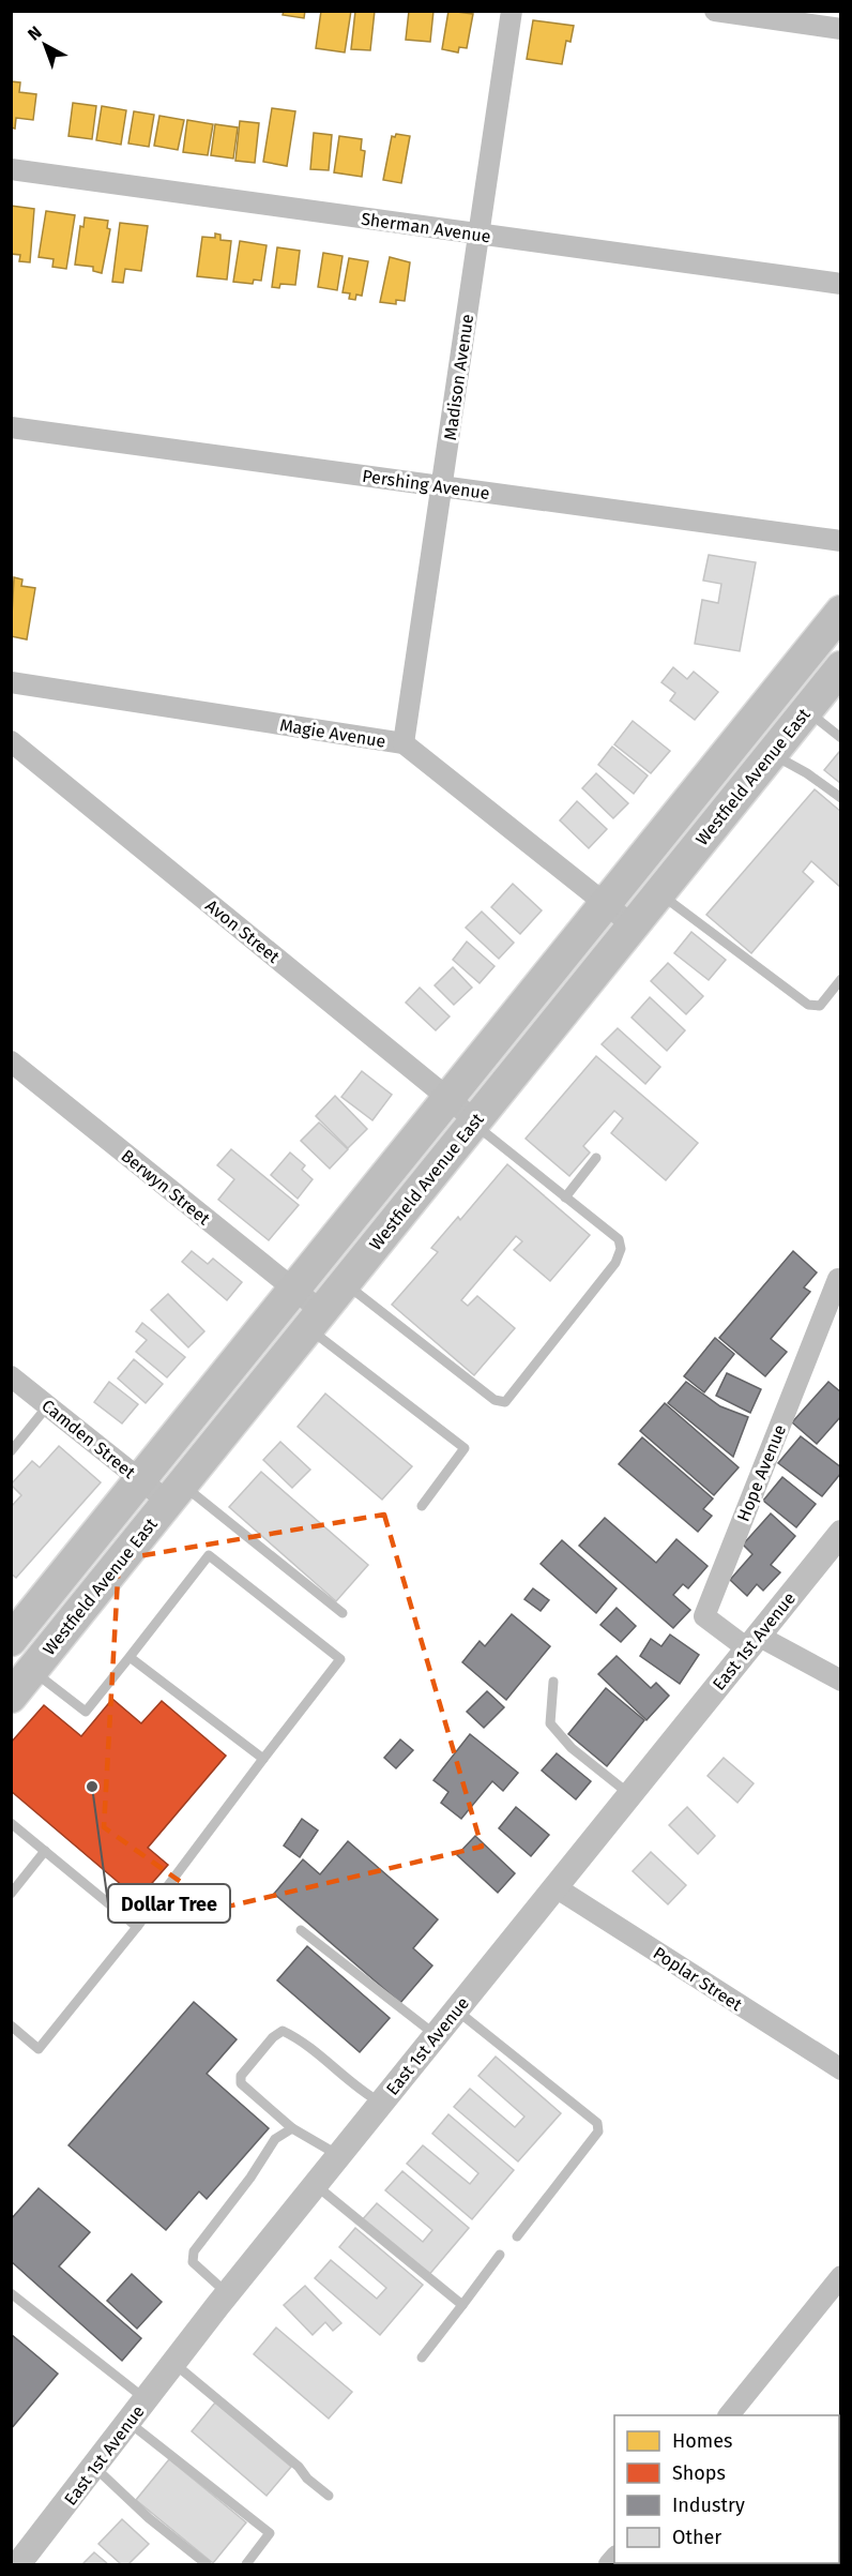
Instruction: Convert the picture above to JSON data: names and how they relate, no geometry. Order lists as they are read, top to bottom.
{
  "streets": {
    "main road": ["Westfield Avenue East"],
    "street": [
      "Sherman Avenue",
      "Madison Avenue",
      "Pershing Avenue",
      "Magie Avenue",
      "Avon Street",
      "Berwyn Street",
      "Camden Street",
      "Hope Avenue",
      "East 1st Avenue",
      "Poplar Street"
    ]
  },
  "crossings": [
    ["Sherman Avenue", "Madison Avenue"],
    ["Madison Avenue", "Pershing Avenue"],
    ["Madison Avenue", "Magie Avenue"],
    ["Magie Avenue", "Westfield Avenue East"],
    ["Westfield Avenue East", "Avon Street"],
    ["Westfield Avenue East", "Berwyn Street"],
    ["Westfield Avenue East", "Camden Street"],
    ["Hope Avenue", "East 1st Avenue"],
    ["East 1st Avenue", "Poplar Street"]
  ],
  "places": ["Dollar Tree"],
  "legend": [
    "Homes",
    "Shops",
    "Industry",
    "Other"
  ],
  "north": "top left"
}
